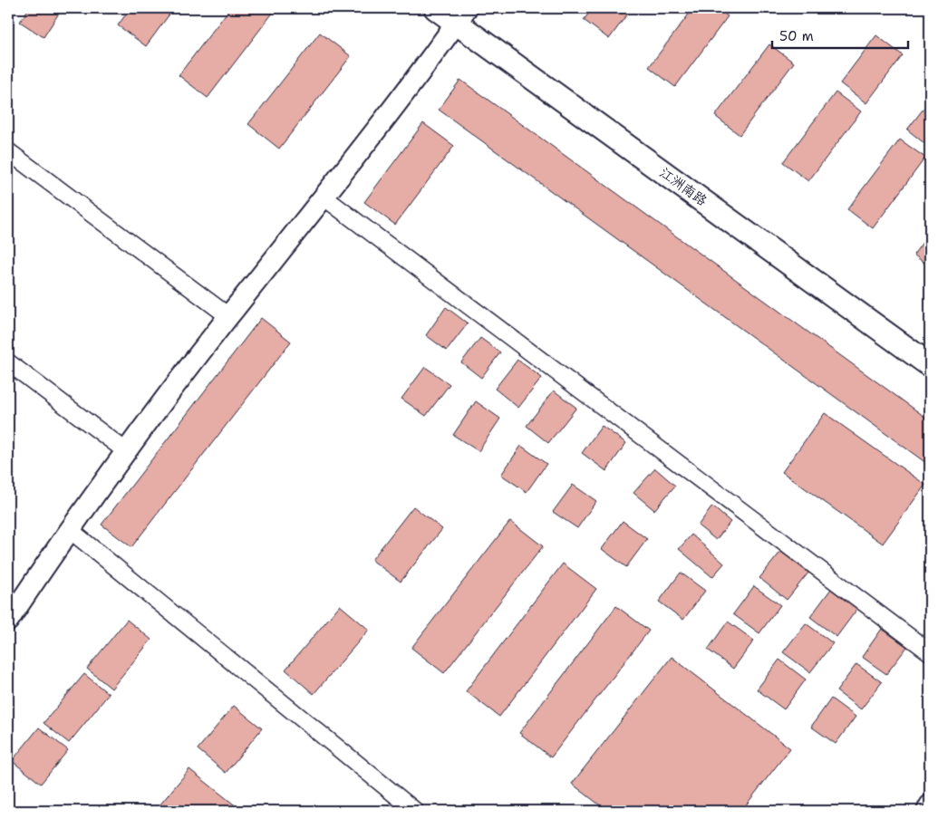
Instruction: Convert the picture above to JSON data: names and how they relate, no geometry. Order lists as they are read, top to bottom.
{
  "streets": {
    "main road": ["江洲南路"]
  },
  "scale_bar": "50 m"
}
